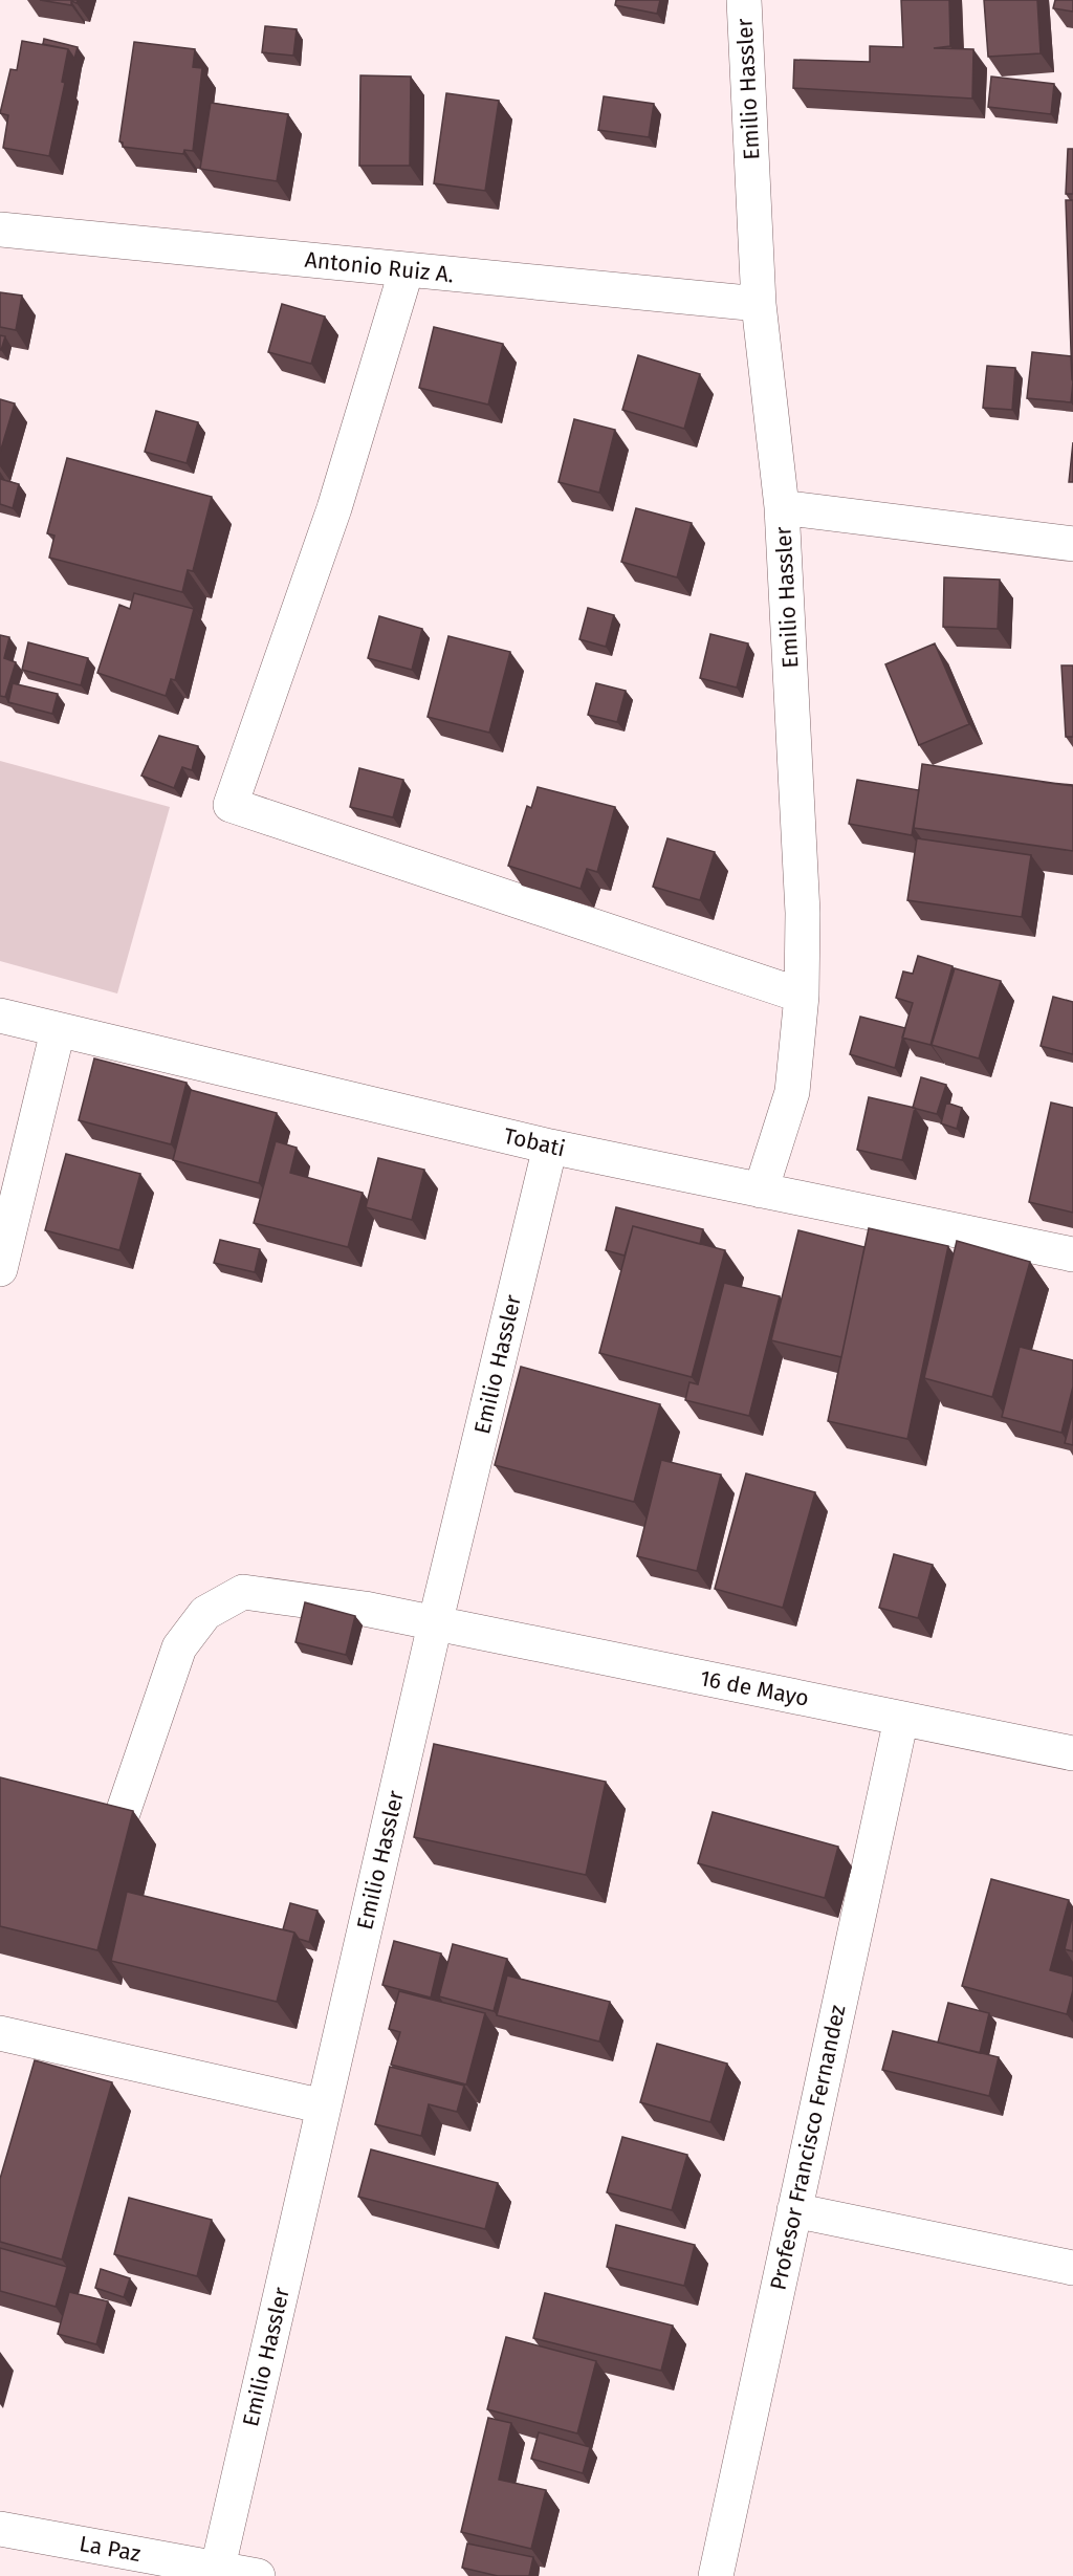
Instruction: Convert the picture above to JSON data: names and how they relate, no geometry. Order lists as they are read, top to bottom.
{
  "streets": {
    "street": [
      "Emilio Hassler",
      "Antonio Ruiz A.",
      "Tobati",
      "16 de Mayo",
      "Profesor Francisco Fernandez",
      "La Paz"
    ]
  },
  "crossings": [
    ["Emilio Hassler", "Antonio Ruiz A."],
    ["Emilio Hassler", "Tobati"],
    ["Emilio Hassler", "16 de Mayo"],
    ["Emilio Hassler", "La Paz"],
    ["16 de Mayo", "Profesor Francisco Fernandez"]
  ]
}
